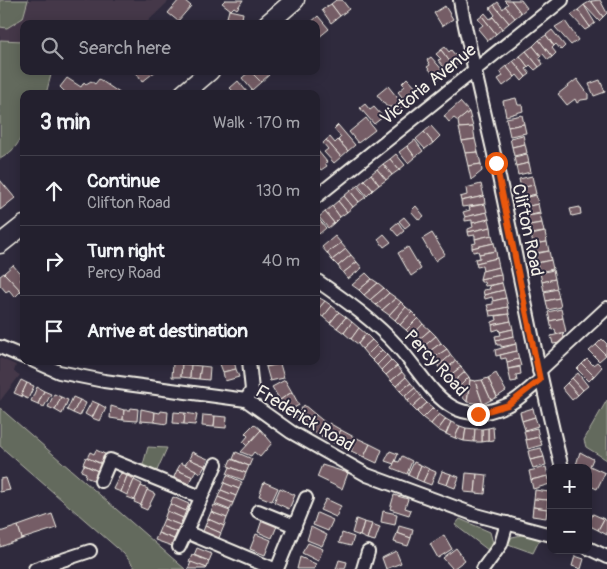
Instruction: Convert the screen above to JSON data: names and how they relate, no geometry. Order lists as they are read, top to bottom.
{
  "streets": {
    "street": [
      "Victoria Avenue",
      "Clifton Road",
      "Percy Road",
      "Frederick Road"
    ]
  },
  "crossings": [
    ["Victoria Avenue", "Clifton Road"],
    ["Clifton Road", "Percy Road"]
  ],
  "page": {
    "search": "Search here",
    "heading": ["3 min", "Walk · 170 m"],
    "list": [
      ["Continue", "Clifton Road", "130 m"],
      ["Turn right", "Percy Road", "40 m"],
      "Arrive at destination"
    ],
    "map_buttons": ["+", "−"]
  }
}
